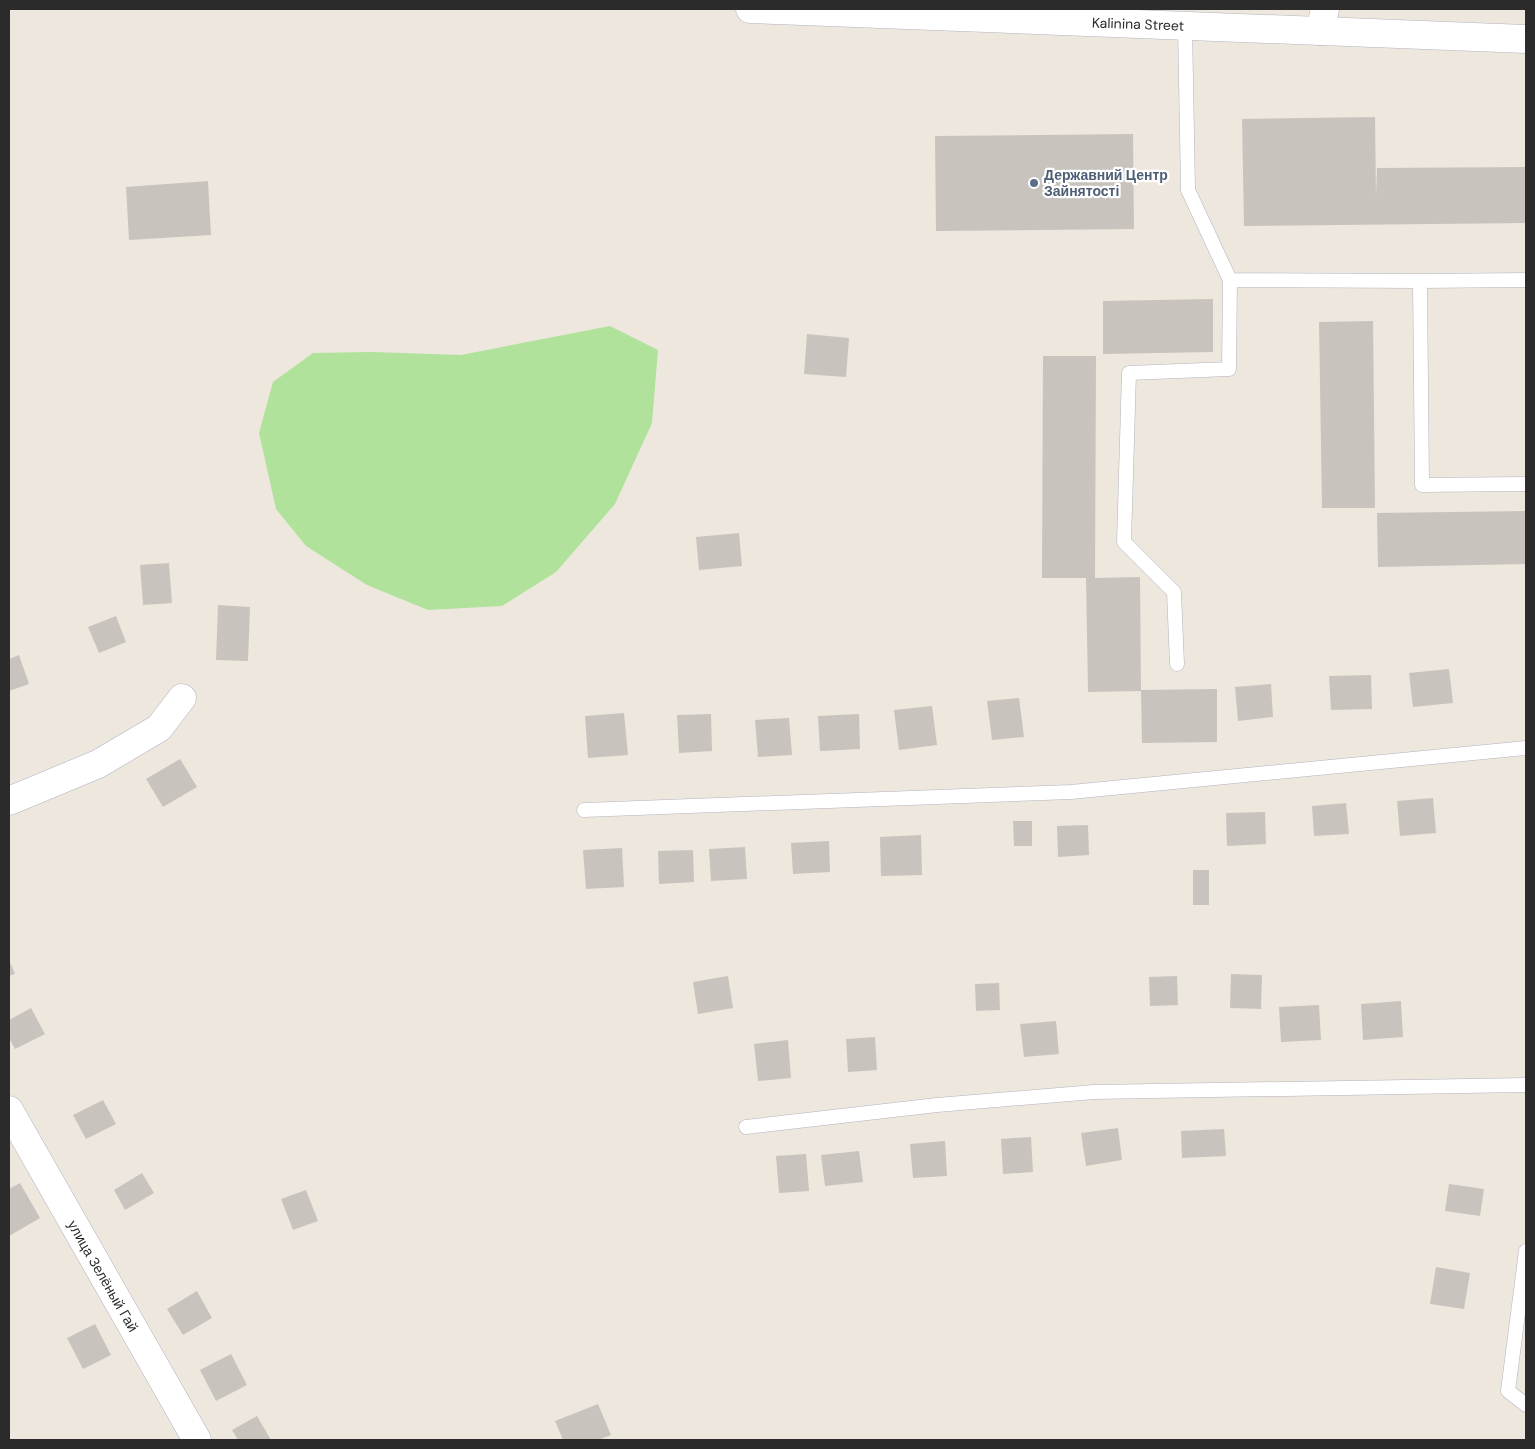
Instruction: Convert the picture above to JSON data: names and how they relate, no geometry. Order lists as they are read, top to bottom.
{
  "streets": {
    "street": ["Kalinina Street", "улица Зелёный Гай"]
  },
  "places": ["Державний Центр Зайнятості"]
}
